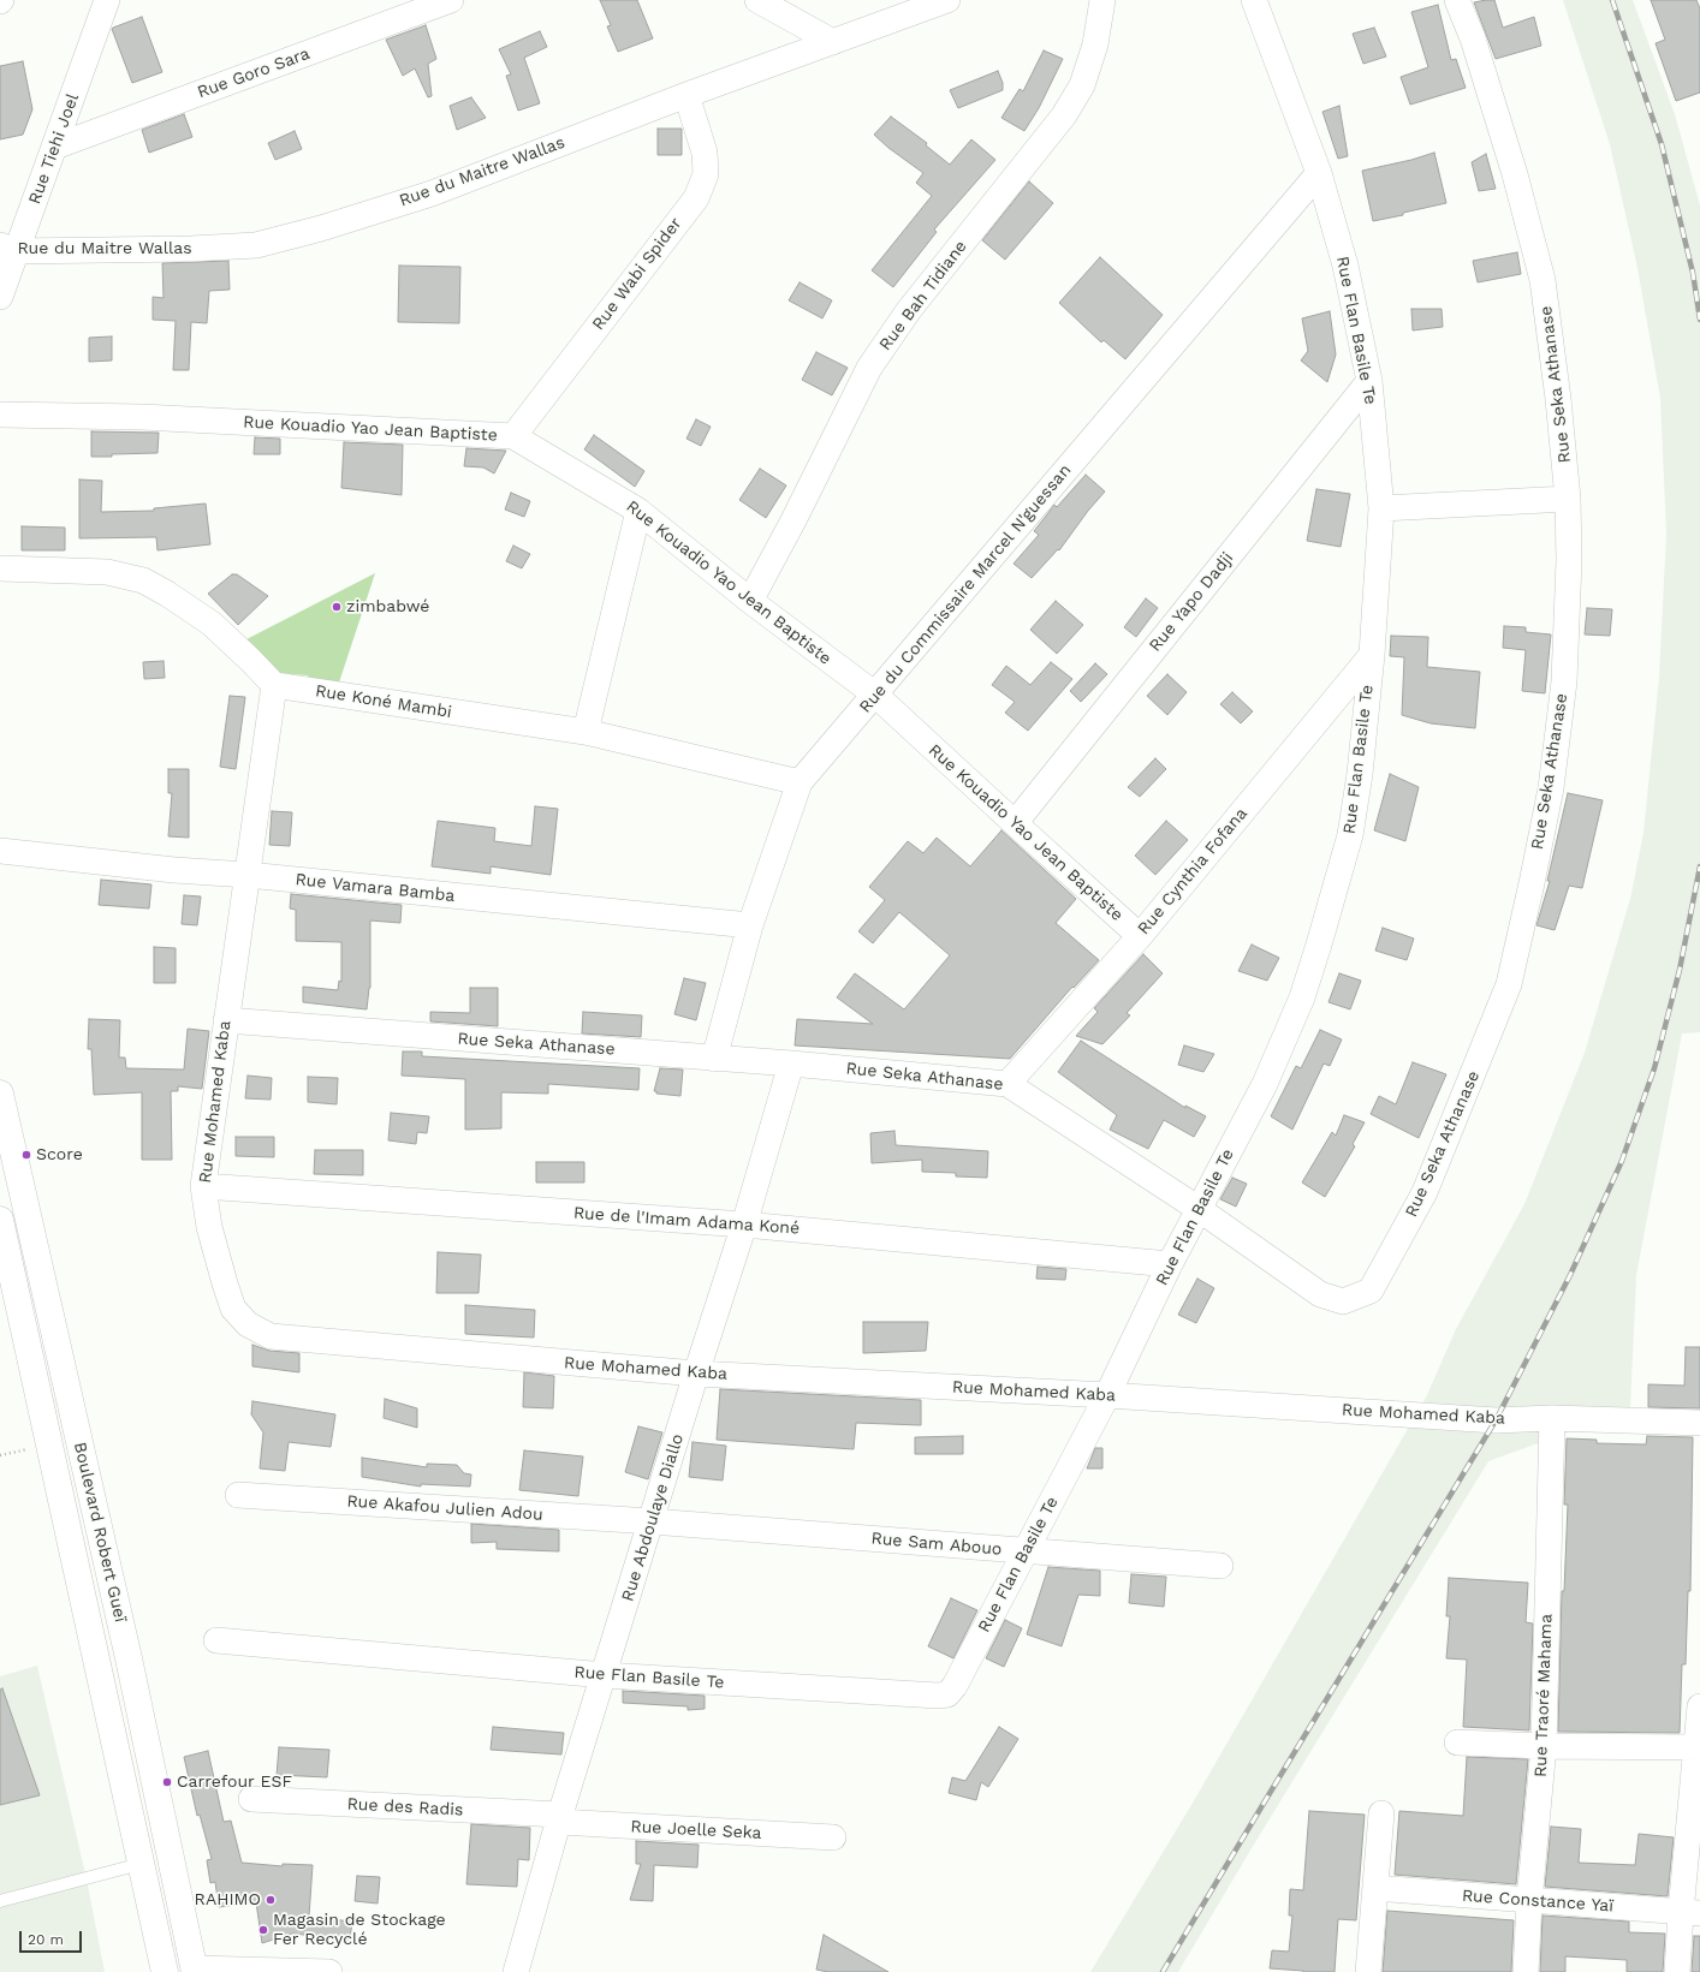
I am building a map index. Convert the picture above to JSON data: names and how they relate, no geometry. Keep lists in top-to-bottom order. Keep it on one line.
{"streets":{"main road":["Boulevard Robert Gueï"],"street":["Rue Goro Sara","Rue Tiehi Joel","Rue du Maitre Wallas","Rue Wabi Spider","Rue Bah Tidiane","Rue Flan Basile Te","Rue Seka Athanase","Rue Kouadio Yao Jean Baptiste","Rue du Commissaire Marcel N'guessan","Rue Yapo Dadji","Rue Koné Mambi","Rue Cynthia Fofana","Rue Vamara Bamba","Rue Mohamed Kaba","Rue de l'Imam Adama Koné","Rue Akafou Julien Adou","Rue Abdoulaye Diallo","Rue Sam Abouo","Rue Traoré Mahama","Rue des Radis","Rue Joelle Seka","Rue Constance Yaï"]},"crossings":[["Rue Goro Sara","Rue Tiehi Joel"],["Rue Tiehi Joel","Rue du Maitre Wallas"],["Rue du Maitre Wallas","Rue Wabi Spider"],["Rue Wabi Spider","Rue Kouadio Yao Jean Baptiste"],["Rue Bah Tidiane","Rue Kouadio Yao Jean Baptiste"],["Rue Flan Basile Te","Rue Seka Athanase"],["Rue Flan Basile Te","Rue du Commissaire Marcel N'guessan"],["Rue Flan Basile Te","Rue Yapo Dadji"],["Rue Flan Basile Te","Rue Cynthia Fofana"],["Rue Flan Basile Te","Rue Mohamed Kaba"],["Rue Flan Basile Te","Rue de l'Imam Adama Koné"],["Rue Flan Basile Te","Rue Abdoulaye Diallo"],["Rue Flan Basile Te","Rue Sam Abouo"],["Rue Seka Athanase","Rue du Commissaire Marcel N'guessan"],["Rue Seka Athanase","Rue Cynthia Fofana"],["Rue Seka Athanase","Rue Mohamed Kaba"],["Rue Seka Athanase","Rue Abdoulaye Diallo"],["Rue Kouadio Yao Jean Baptiste","Rue du Commissaire Marcel N'guessan"],["Rue Kouadio Yao Jean Baptiste","Rue Yapo Dadji"],["Rue Kouadio Yao Jean Baptiste","Rue Cynthia Fofana"],["Rue du Commissaire Marcel N'guessan","Rue Koné Mambi"],["Rue du Commissaire Marcel N'guessan","Rue Vamara Bamba"],["Rue Koné Mambi","Rue Mohamed Kaba"],["Rue Vamara Bamba","Rue Mohamed Kaba"],["Rue Mohamed Kaba","Rue de l'Imam Adama Koné"],["Rue Mohamed Kaba","Rue Abdoulaye Diallo"],["Rue Mohamed Kaba","Rue Traoré Mahama"],["Rue de l'Imam Adama Koné","Rue Abdoulaye Diallo"],["Rue Akafou Julien Adou","Rue Abdoulaye Diallo"],["Rue Akafou Julien Adou","Rue Sam Abouo"],["Rue Abdoulaye Diallo","Rue Sam Abouo"],["Rue Abdoulaye Diallo","Rue des Radis"],["Rue Abdoulaye Diallo","Rue Joelle Seka"],["Rue Traoré Mahama","Rue Constance Yaï"],["Rue des Radis","Rue Joelle Seka"]],"places":["zimbabwé","Score","Carrefour ESF","RAHIMO","Magasin de Stockage Fer Recyclé"],"scale_bar":"20 m"}
